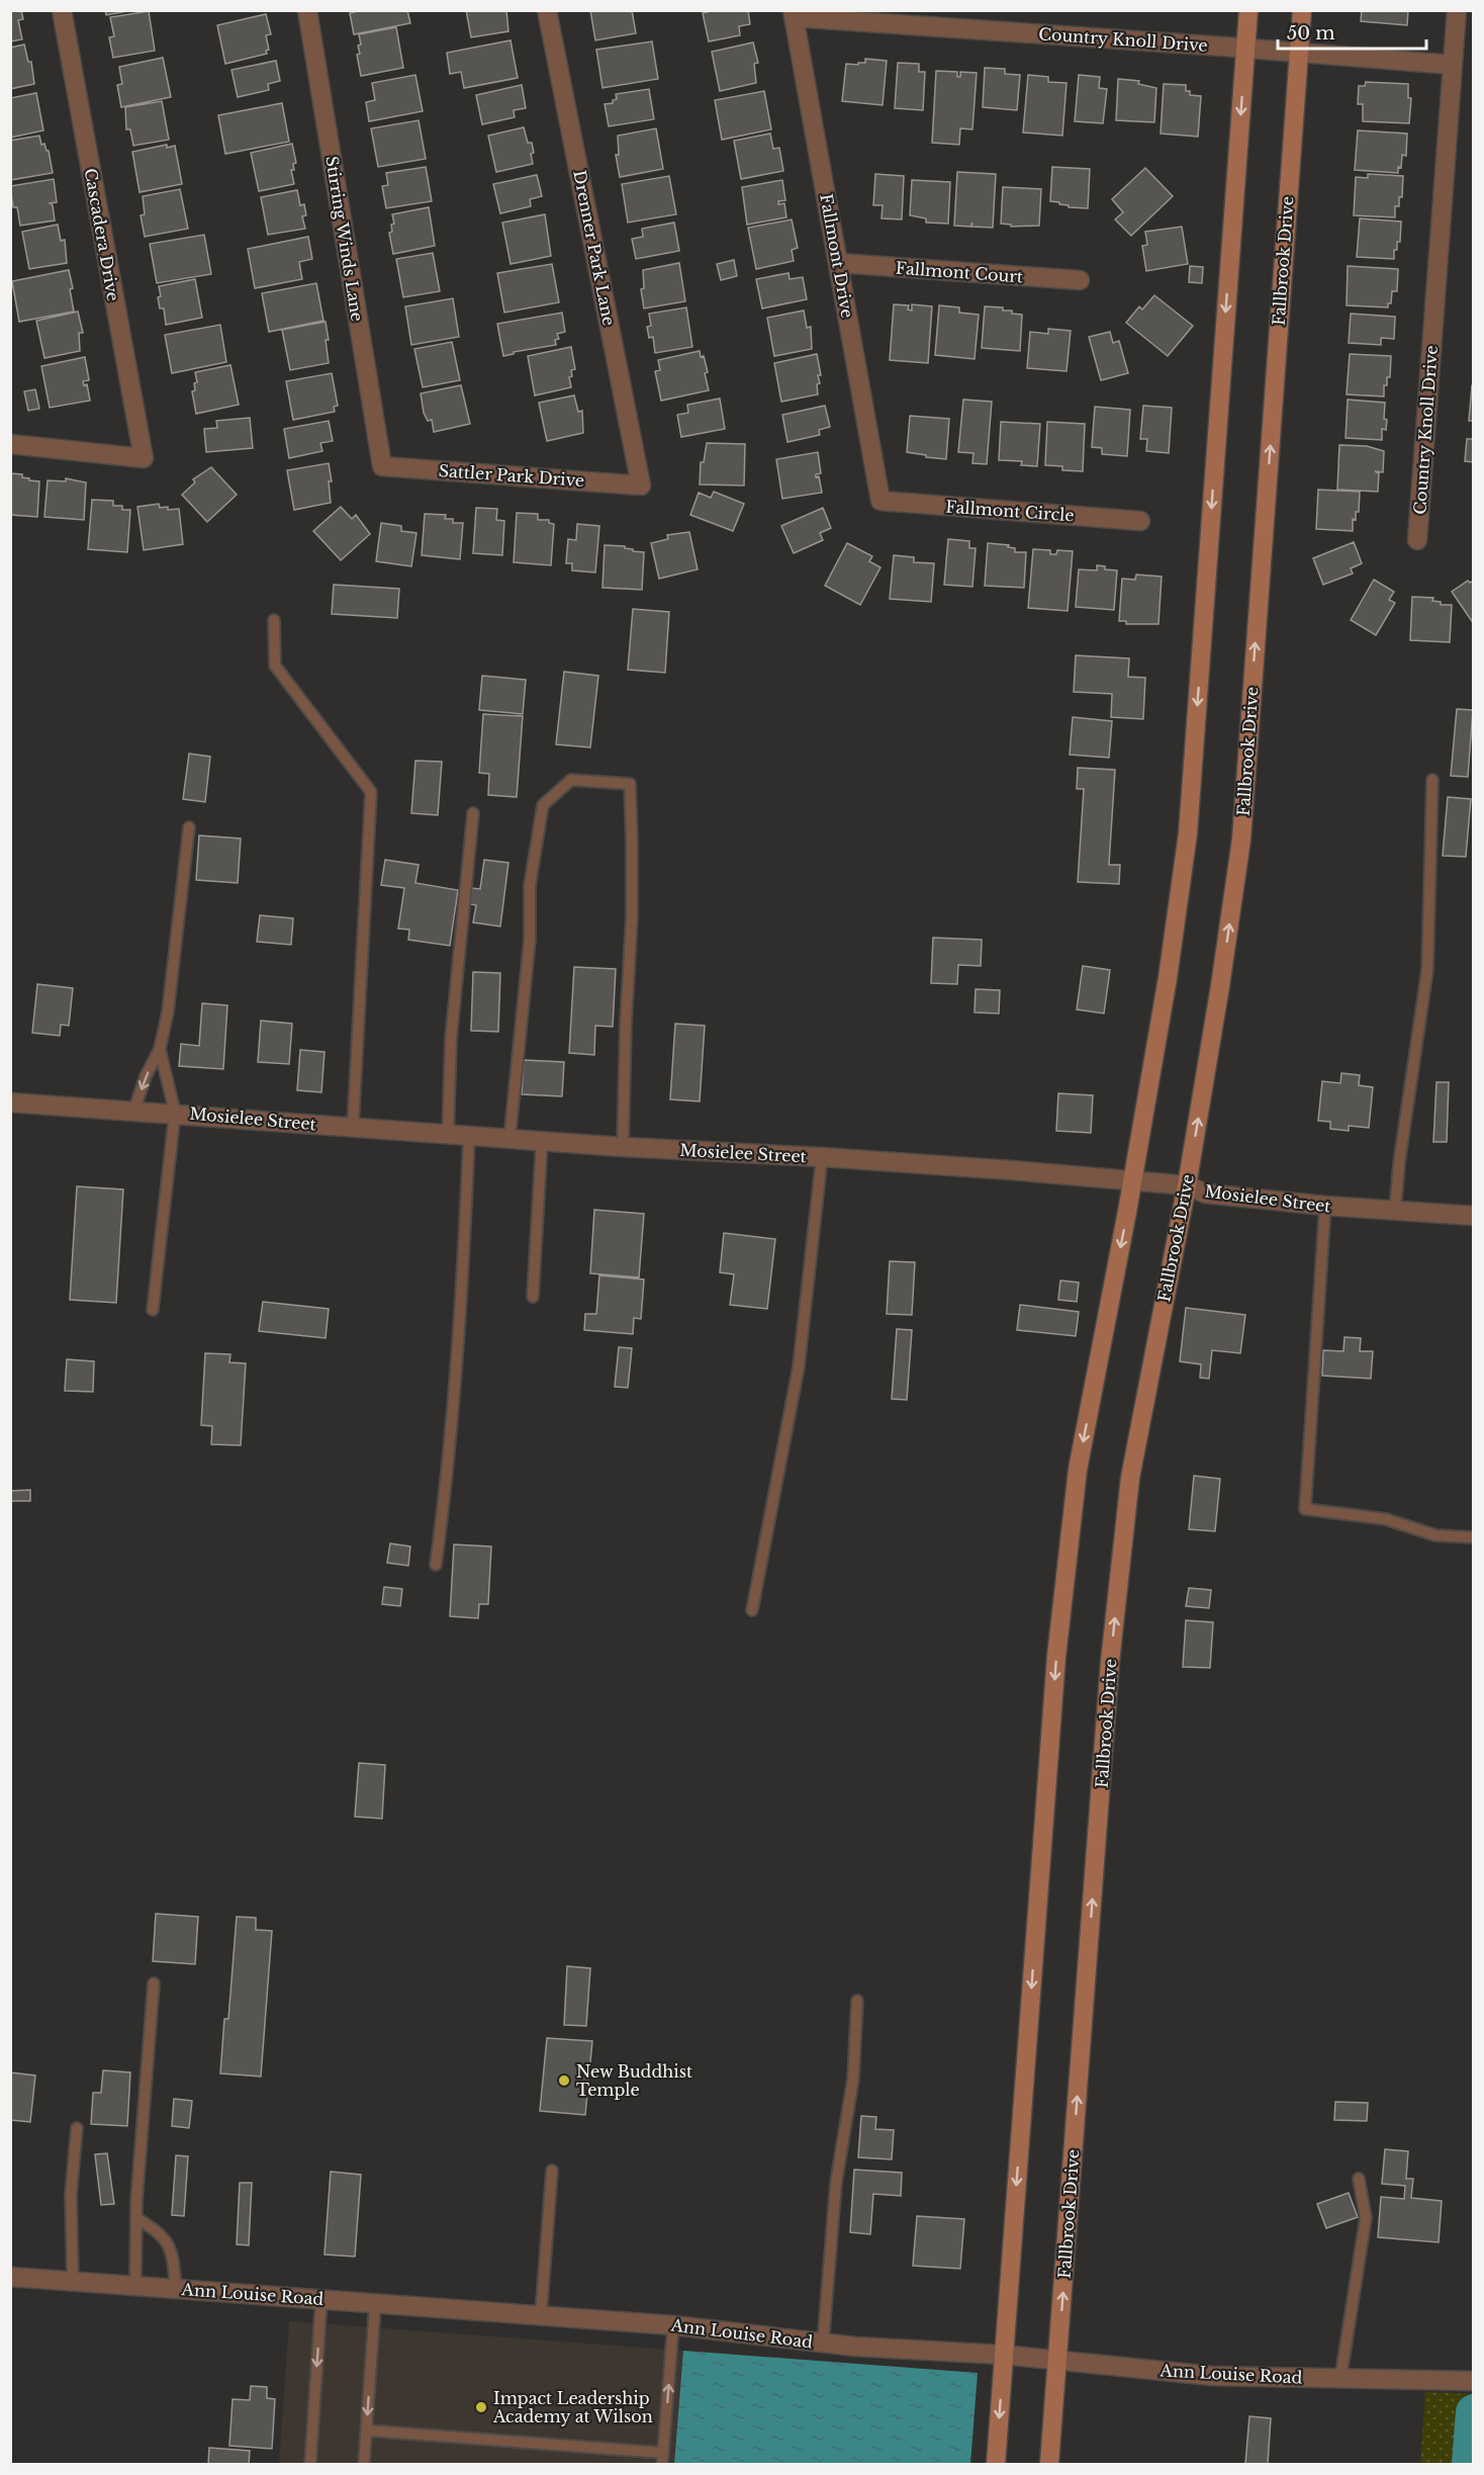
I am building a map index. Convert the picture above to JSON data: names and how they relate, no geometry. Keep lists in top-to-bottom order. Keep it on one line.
{"streets":{"main road":["Fallbrook Drive"],"street":["Country Knoll Drive","Cascadera Drive","Stirring Winds Lane","Drenner Park Lane","Fallmont Drive","Fallmont Court","Sattler Park Drive","Fallmont Circle","Mosielee Street","Ann Louise Road"]},"crossings":[["Country Knoll Drive","Fallmont Drive"],["Country Knoll Drive","Fallbrook Drive"],["Stirring Winds Lane","Sattler Park Drive"],["Drenner Park Lane","Sattler Park Drive"],["Fallmont Drive","Fallmont Court"],["Fallmont Drive","Fallmont Circle"],["Fallbrook Drive","Mosielee Street"],["Fallbrook Drive","Ann Louise Road"]],"places":["New Buddhist Temple","Impact Leadership Academy at Wilson"],"scale_bar":"50 m"}
